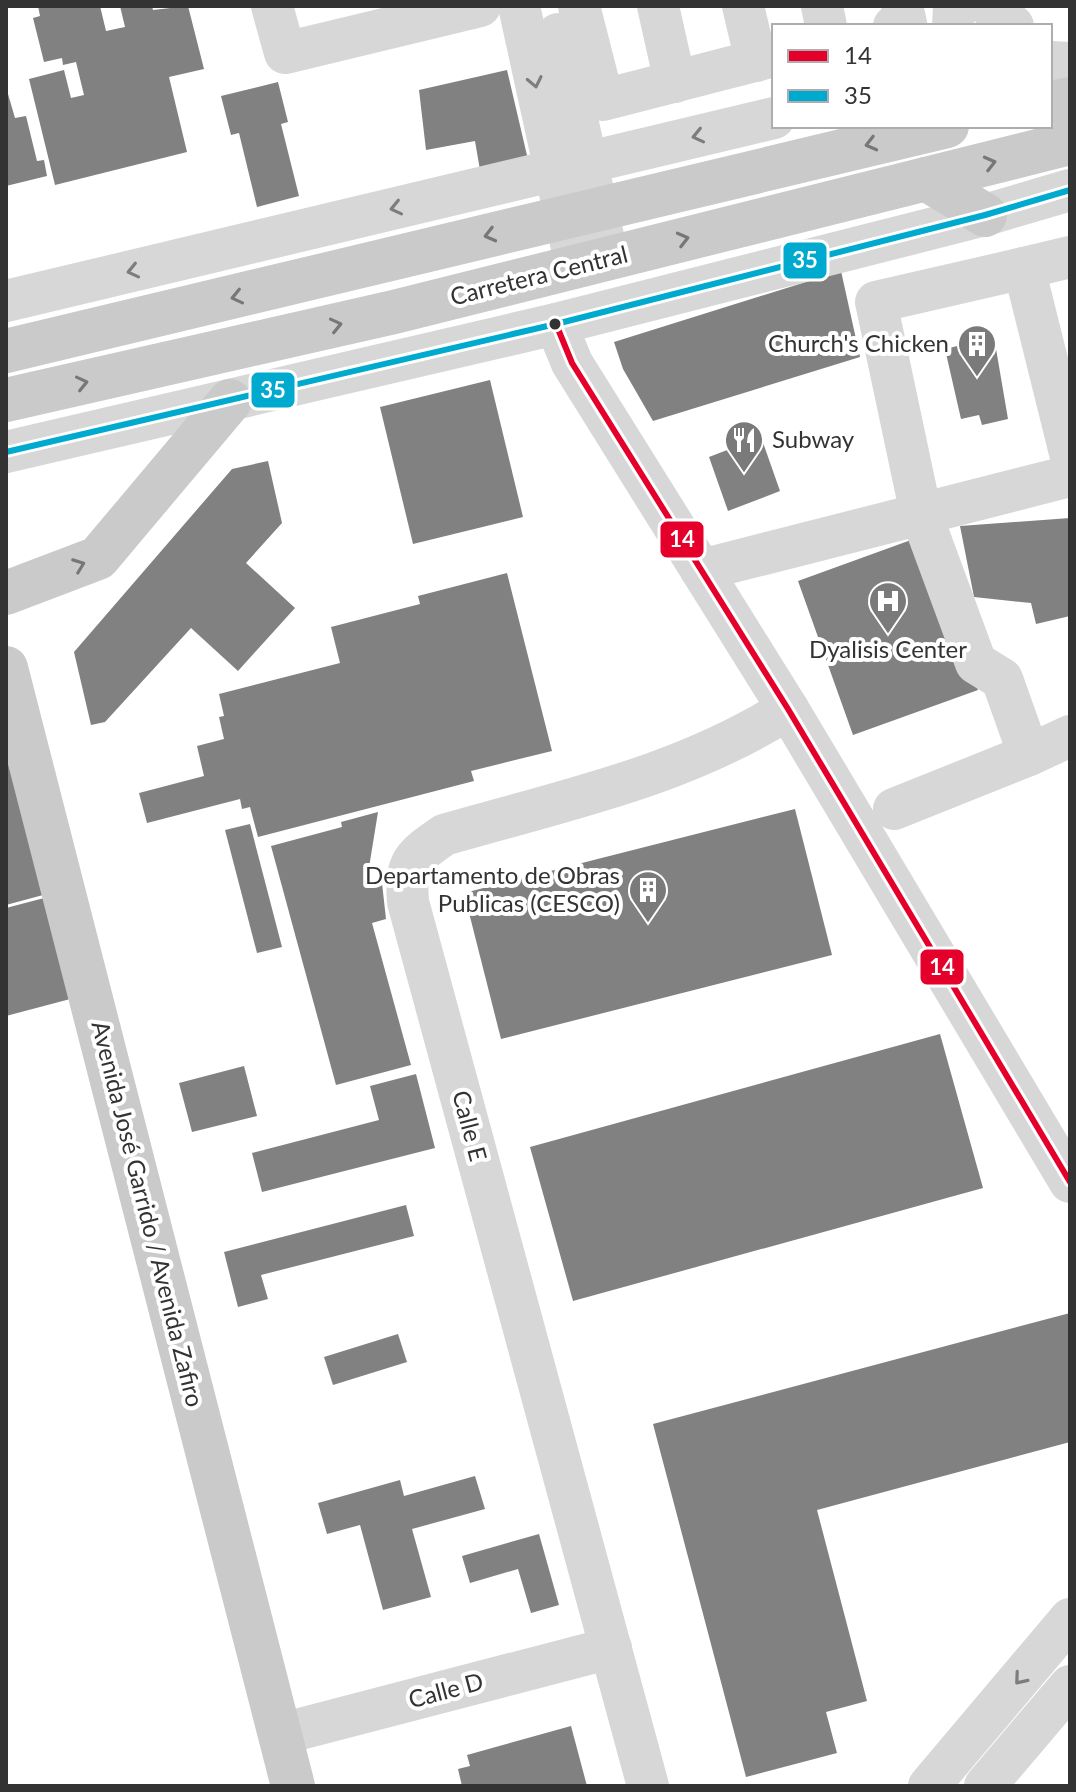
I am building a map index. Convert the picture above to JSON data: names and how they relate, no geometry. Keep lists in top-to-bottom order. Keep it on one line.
{"streets":{"main road":["Carretera Central","Avenida José Garrido / Avenida Zafiro"],"street":["Calle E","Calle D"]},"crossings":[["Calle E","Calle D"],["Avenida José Garrido / Avenida Zafiro","Calle D"]],"places":{"building":["Church's Chicken","Departamento de Obras Publicas (CESCO)"],"restaurant":["Subway"],"hospital":["Dyalisis Center"]},"lines":["transit line 35","transit line 14"],"legend":["14","35"]}
